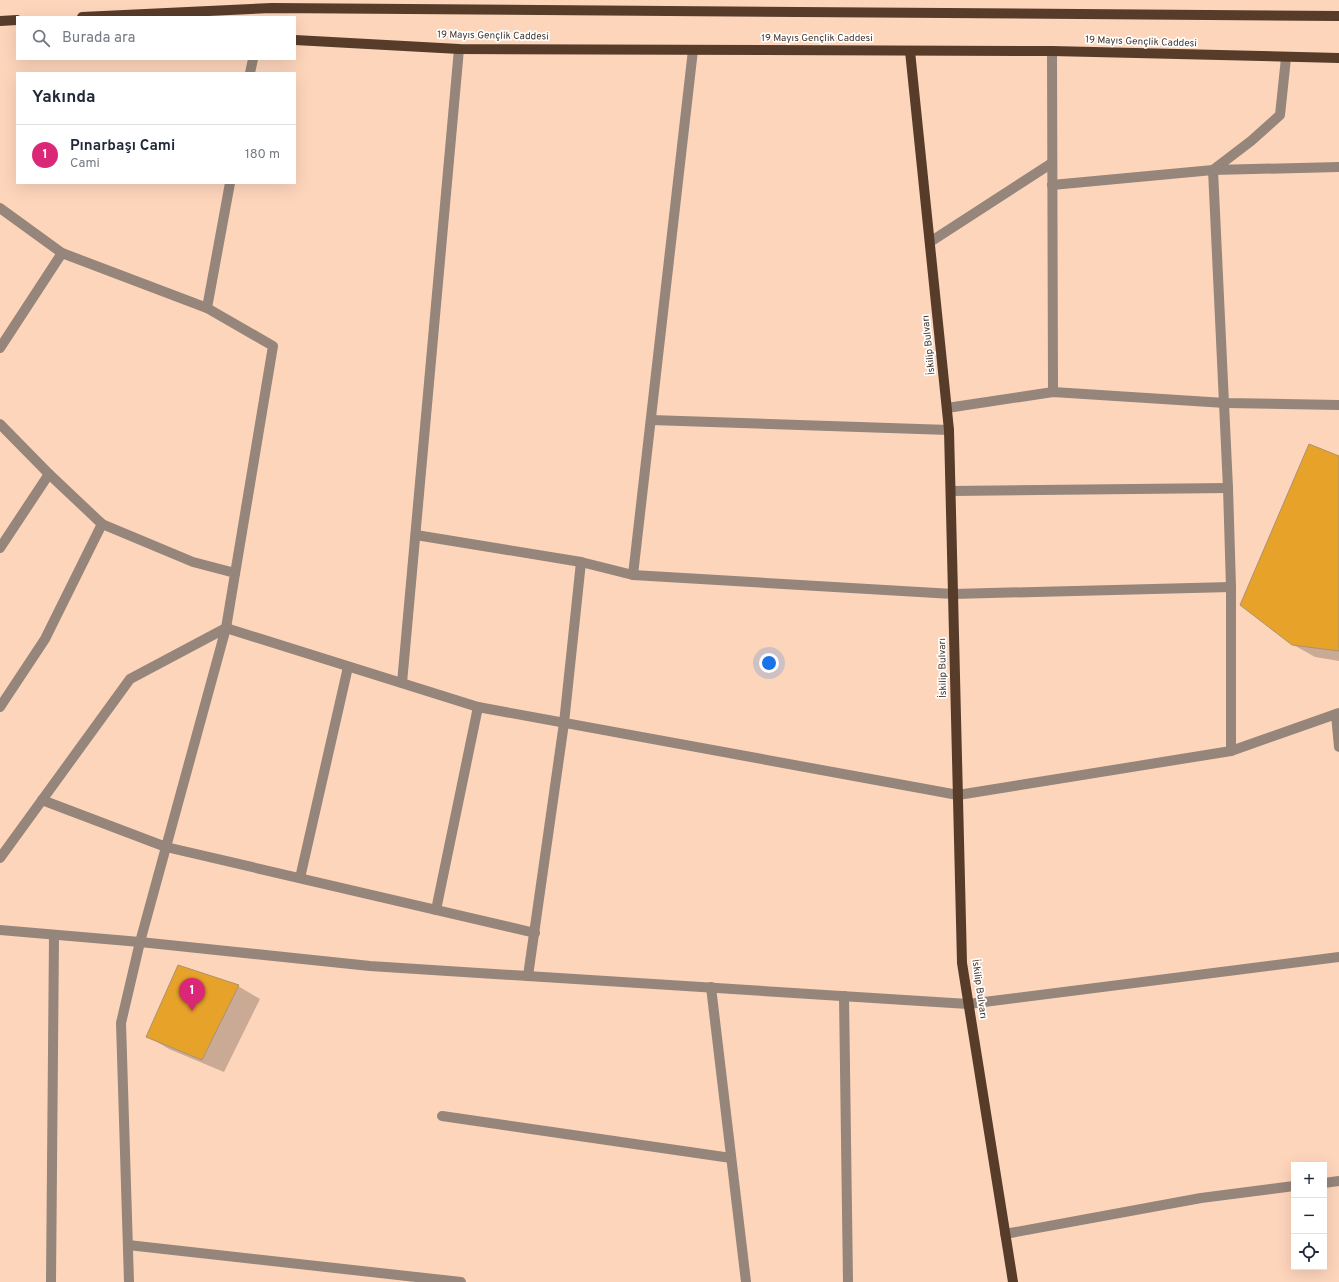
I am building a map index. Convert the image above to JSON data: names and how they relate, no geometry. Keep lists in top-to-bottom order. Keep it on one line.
{"streets":{"main road":["19 Mayıs Gençlik Caddesi","İskilip Bulvarı"]},"crossings":[["19 Mayıs Gençlik Caddesi","İskilip Bulvarı"]],"page":{"search":"Burada ara","heading":"Yakında","list":[{"mark":"1","name":"Pınarbaşı Cami","note":"Cami","value":"180 m"}],"pins":"1","map_buttons":["+","−"]}}
